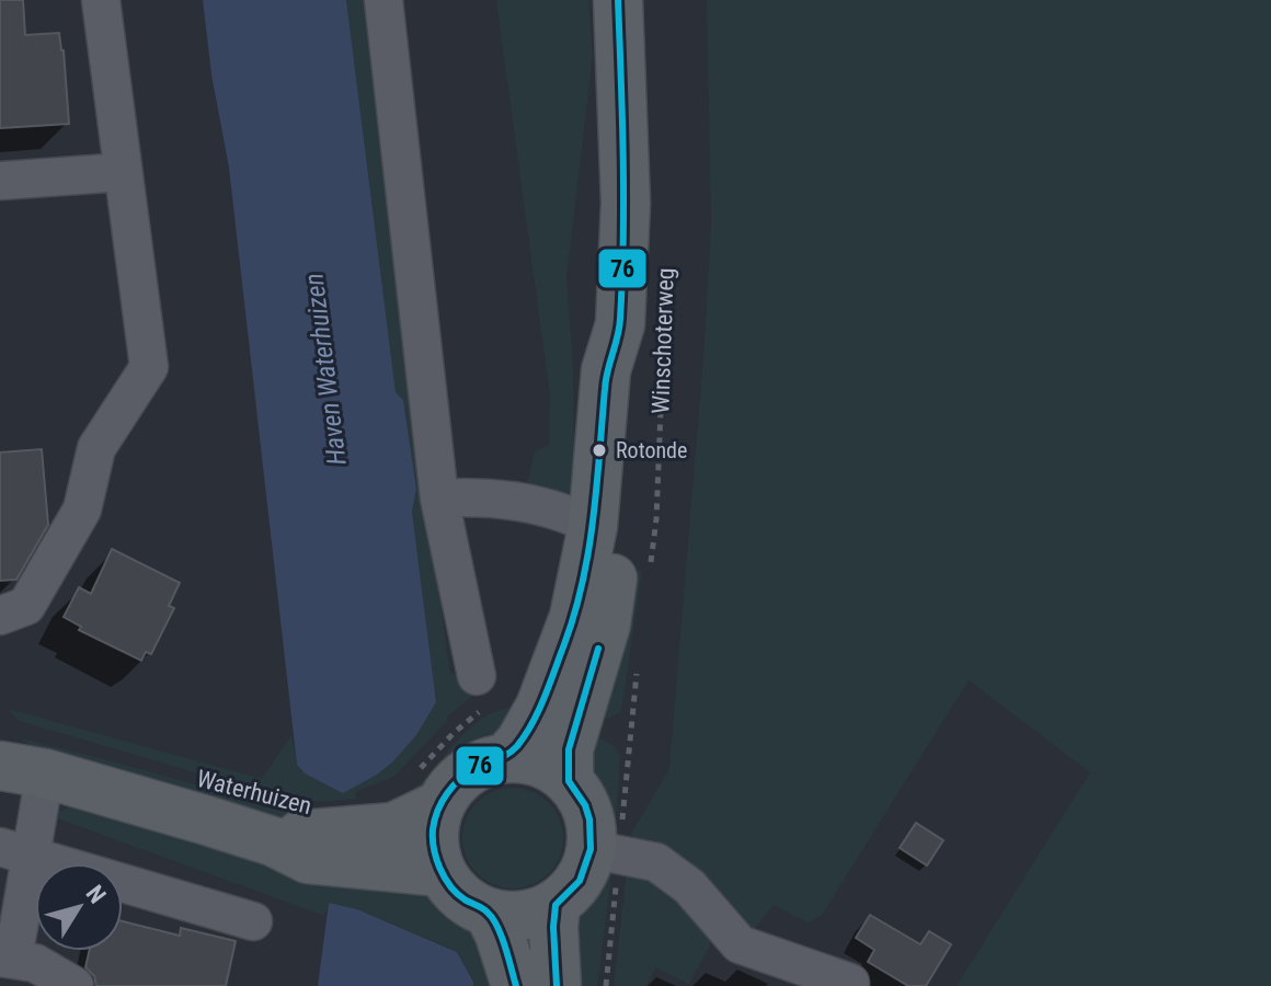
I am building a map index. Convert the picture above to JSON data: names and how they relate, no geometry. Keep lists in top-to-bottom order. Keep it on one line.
{"streets":{"main road":["Winschoterweg","Waterhuizen"]},"crossings":[["Winschoterweg","Waterhuizen"]],"water":["Haven Waterhuizen"],"places":["Rotonde"],"lines":["transit line 76"],"north":"top right"}
